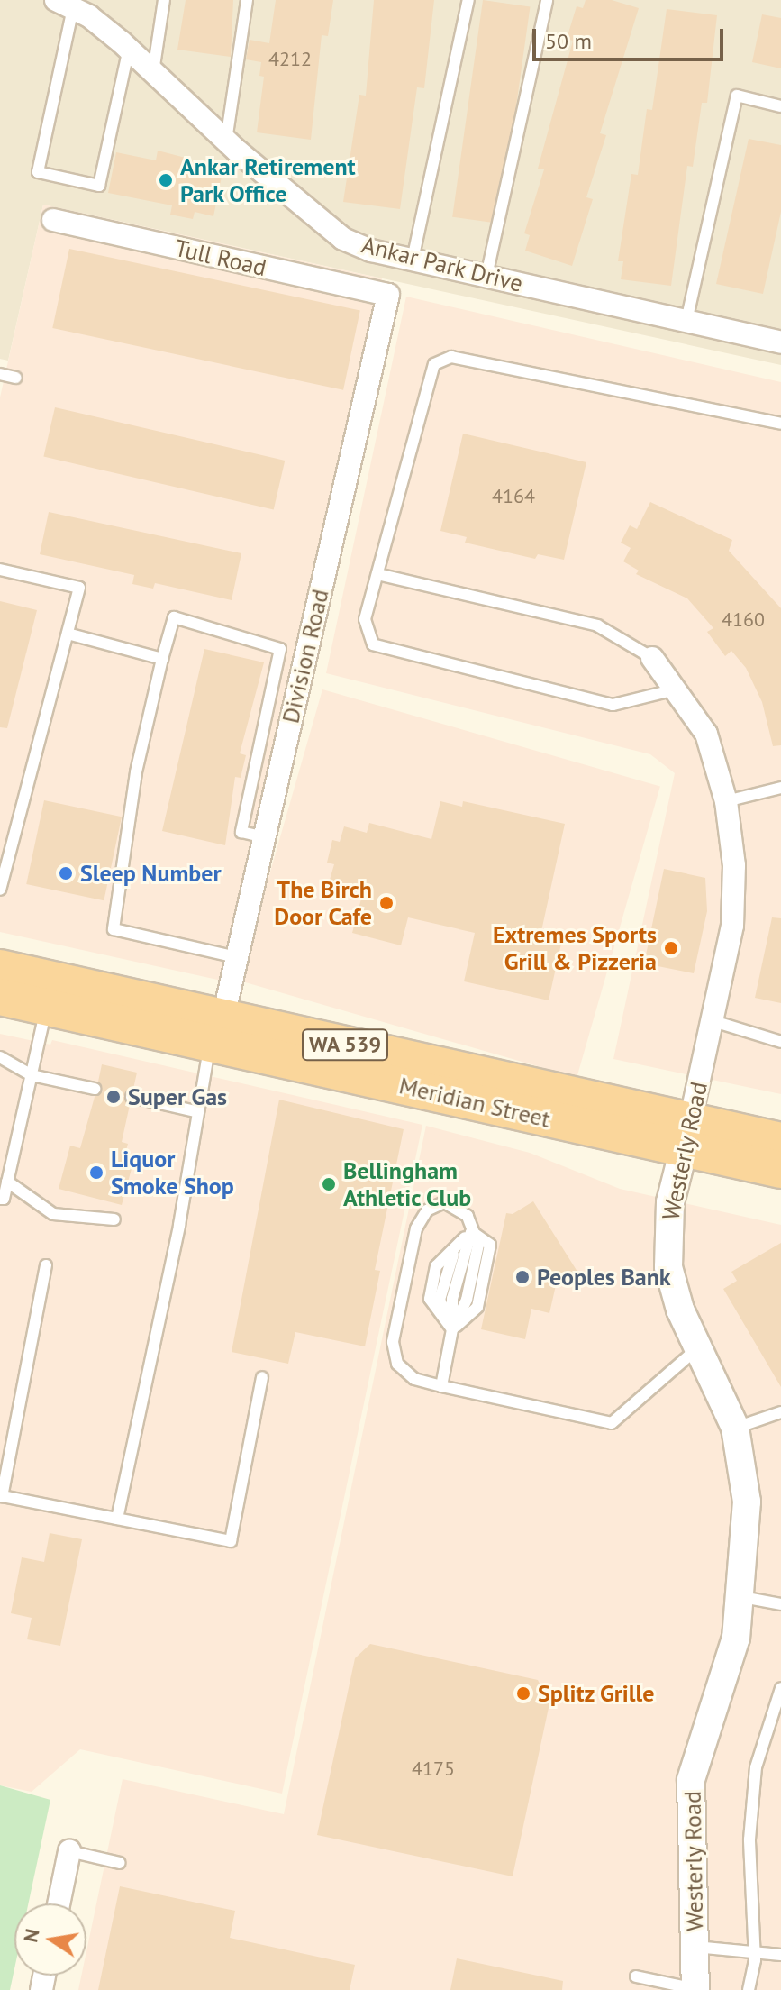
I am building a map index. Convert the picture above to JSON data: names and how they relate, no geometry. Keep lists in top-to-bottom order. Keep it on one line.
{"streets":{"highway":["WA 539","Meridian Street"],"street":["Tull Road","Ankar Park Drive","Division Road","Westerly Road"]},"crossings":[["Tull Road","Division Road"],["Division Road","Meridian Street"],["Meridian Street","Westerly Road"]],"places":["Ankar Retirement Park Office","Sleep Number","The Birch Door Cafe","Extremes Sports Grill & Pizzeria","Super Gas","Liquor Smoke Shop","Bellingham Athletic Club","Peoples Bank","Splitz Grille"],"house_numbers":["4212","4164","4160","4175"],"scale_bar":"50 m","north":"left"}
